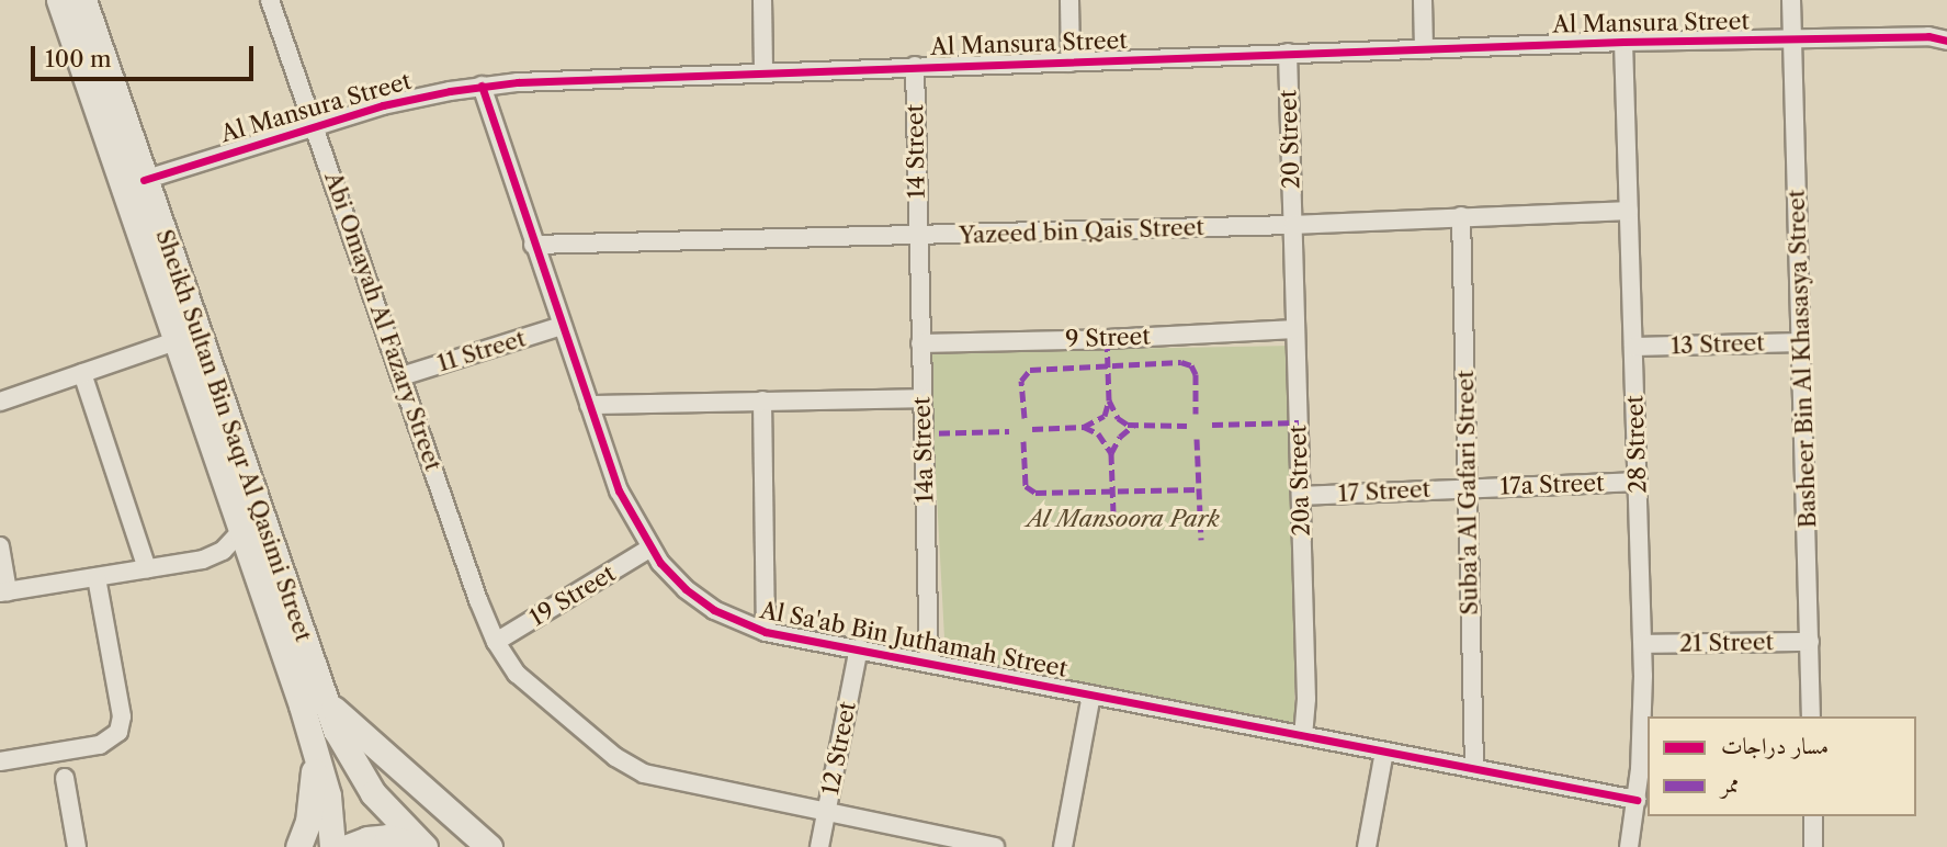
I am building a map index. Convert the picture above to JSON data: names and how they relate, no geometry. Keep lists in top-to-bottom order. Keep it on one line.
{"streets":{"main road":["Sheikh Sultan Bin Saqr Al Qasimi Street"],"street":["Al Mansura Street","20 Street","14 Street","Yazeed bin Qais Street","Abi Omayah Al Fazary Street","9 Street","13 Street","11 Street","Basheer Bin Al Khasasya Street","28 Street","14a Street","20a Street","17a Street","17 Street","Suba'a Al Gafari Street","19 Street","Al Sa'ab Bin Juthamah Street","21 Street","12 Street"]},"crossings":[["Al Mansura Street","20 Street"],["Al Mansura Street","14 Street"],["Al Mansura Street","Abi Omayah Al Fazary Street"],["Al Mansura Street","Basheer Bin Al Khasasya Street"],["Al Mansura Street","Sheikh Sultan Bin Saqr Al Qasimi Street"],["Al Mansura Street","28 Street"],["Al Mansura Street","Al Sa'ab Bin Juthamah Street"],["20 Street","Yazeed bin Qais Street"],["20 Street","20a Street"],["14 Street","Yazeed bin Qais Street"],["14 Street","14a Street"],["Yazeed bin Qais Street","28 Street"],["Yazeed bin Qais Street","14a Street"],["Yazeed bin Qais Street","20a Street"],["Yazeed bin Qais Street","Suba'a Al Gafari Street"],["Yazeed bin Qais Street","Al Sa'ab Bin Juthamah Street"],["Abi Omayah Al Fazary Street","11 Street"],["Abi Omayah Al Fazary Street","19 Street"],["Abi Omayah Al Fazary Street","12 Street"],["9 Street","14a Street"],["9 Street","20a Street"],["13 Street","Basheer Bin Al Khasasya Street"],["13 Street","28 Street"],["11 Street","Al Sa'ab Bin Juthamah Street"],["Basheer Bin Al Khasasya Street","21 Street"],["28 Street","17a Street"],["28 Street","Al Sa'ab Bin Juthamah Street"],["28 Street","21 Street"],["14a Street","Al Sa'ab Bin Juthamah Street"],["20a Street","17 Street"],["20a Street","Al Sa'ab Bin Juthamah Street"],["17a Street","17 Street"],["17a Street","Suba'a Al Gafari Street"],["17 Street","Suba'a Al Gafari Street"],["Suba'a Al Gafari Street","Al Sa'ab Bin Juthamah Street"],["19 Street","Al Sa'ab Bin Juthamah Street"],["Al Sa'ab Bin Juthamah Street","12 Street"]],"parks":["Al Mansoora Park"],"legend":["مسار دراجات","ممر"],"scale_bar":"100 m"}
